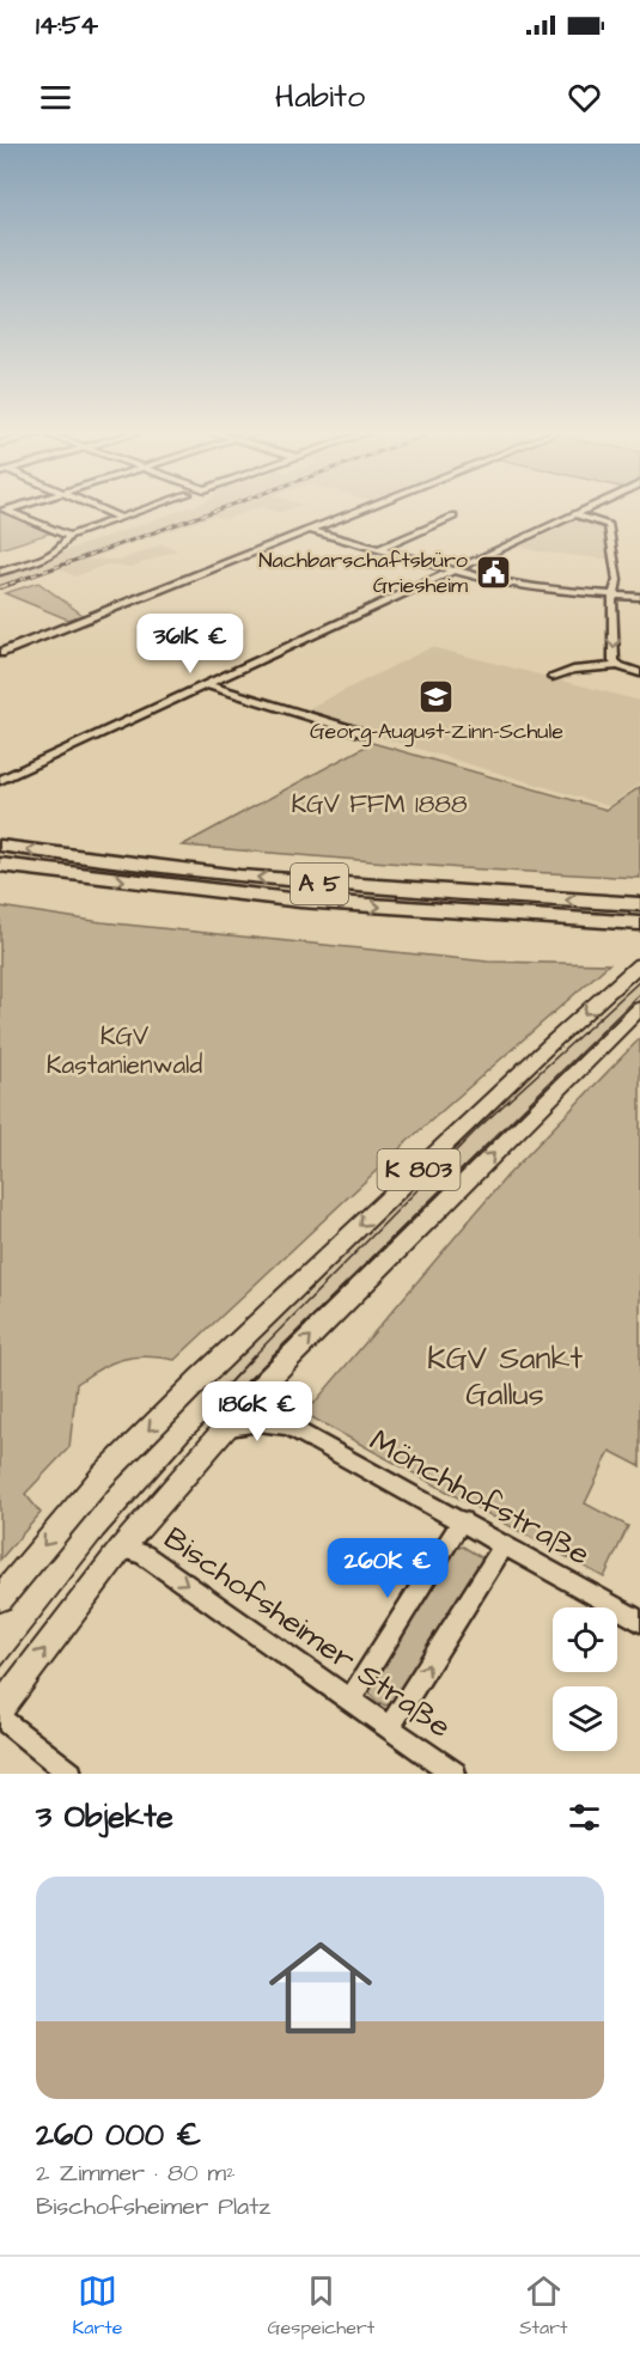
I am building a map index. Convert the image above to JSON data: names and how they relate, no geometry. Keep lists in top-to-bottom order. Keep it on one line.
{"streets":{"highway":["A 5"],"main road":["K 803"],"street":["Mönchhofstraße","Bischofsheimer Straße"]},"crossings":[["K 803","Mönchhofstraße"]],"one_way":["Bischofsheimer Straße"],"parks":["KGV FFM 1888","KGV Kastanienwald","KGV Sankt Gallus"],"places":{"public building":["Nachbarschaftsbüro Griesheim"],"school or university":["Georg-August-Zinn-Schule"]},"page":{"status":"14:54","header":"Habito","price":["361K €","186K €","260K €"],"heading":"3 Objekte","list":[{"name":"260 000 €","note":"2 Zimmer · 80 m² · Bischofsheimer Platz"}],"tabs":["Karte","Gespeichert","Start"]}}
